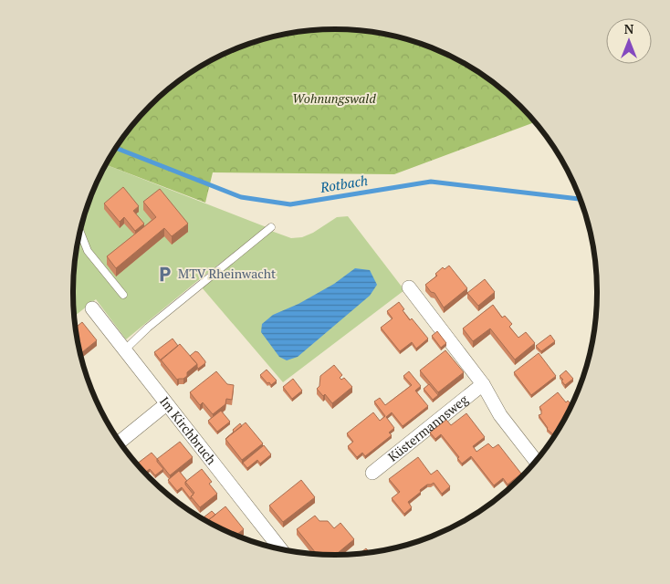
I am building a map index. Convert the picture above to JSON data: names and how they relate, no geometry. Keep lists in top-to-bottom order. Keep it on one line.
{"streets":{"street":["Küstermannsweg","Im Kirchbruch"]},"water":["Rotbach"],"parks":["Wohnungswald"],"places":{"parking":["MTV Rheinwacht"]},"north":"top"}
